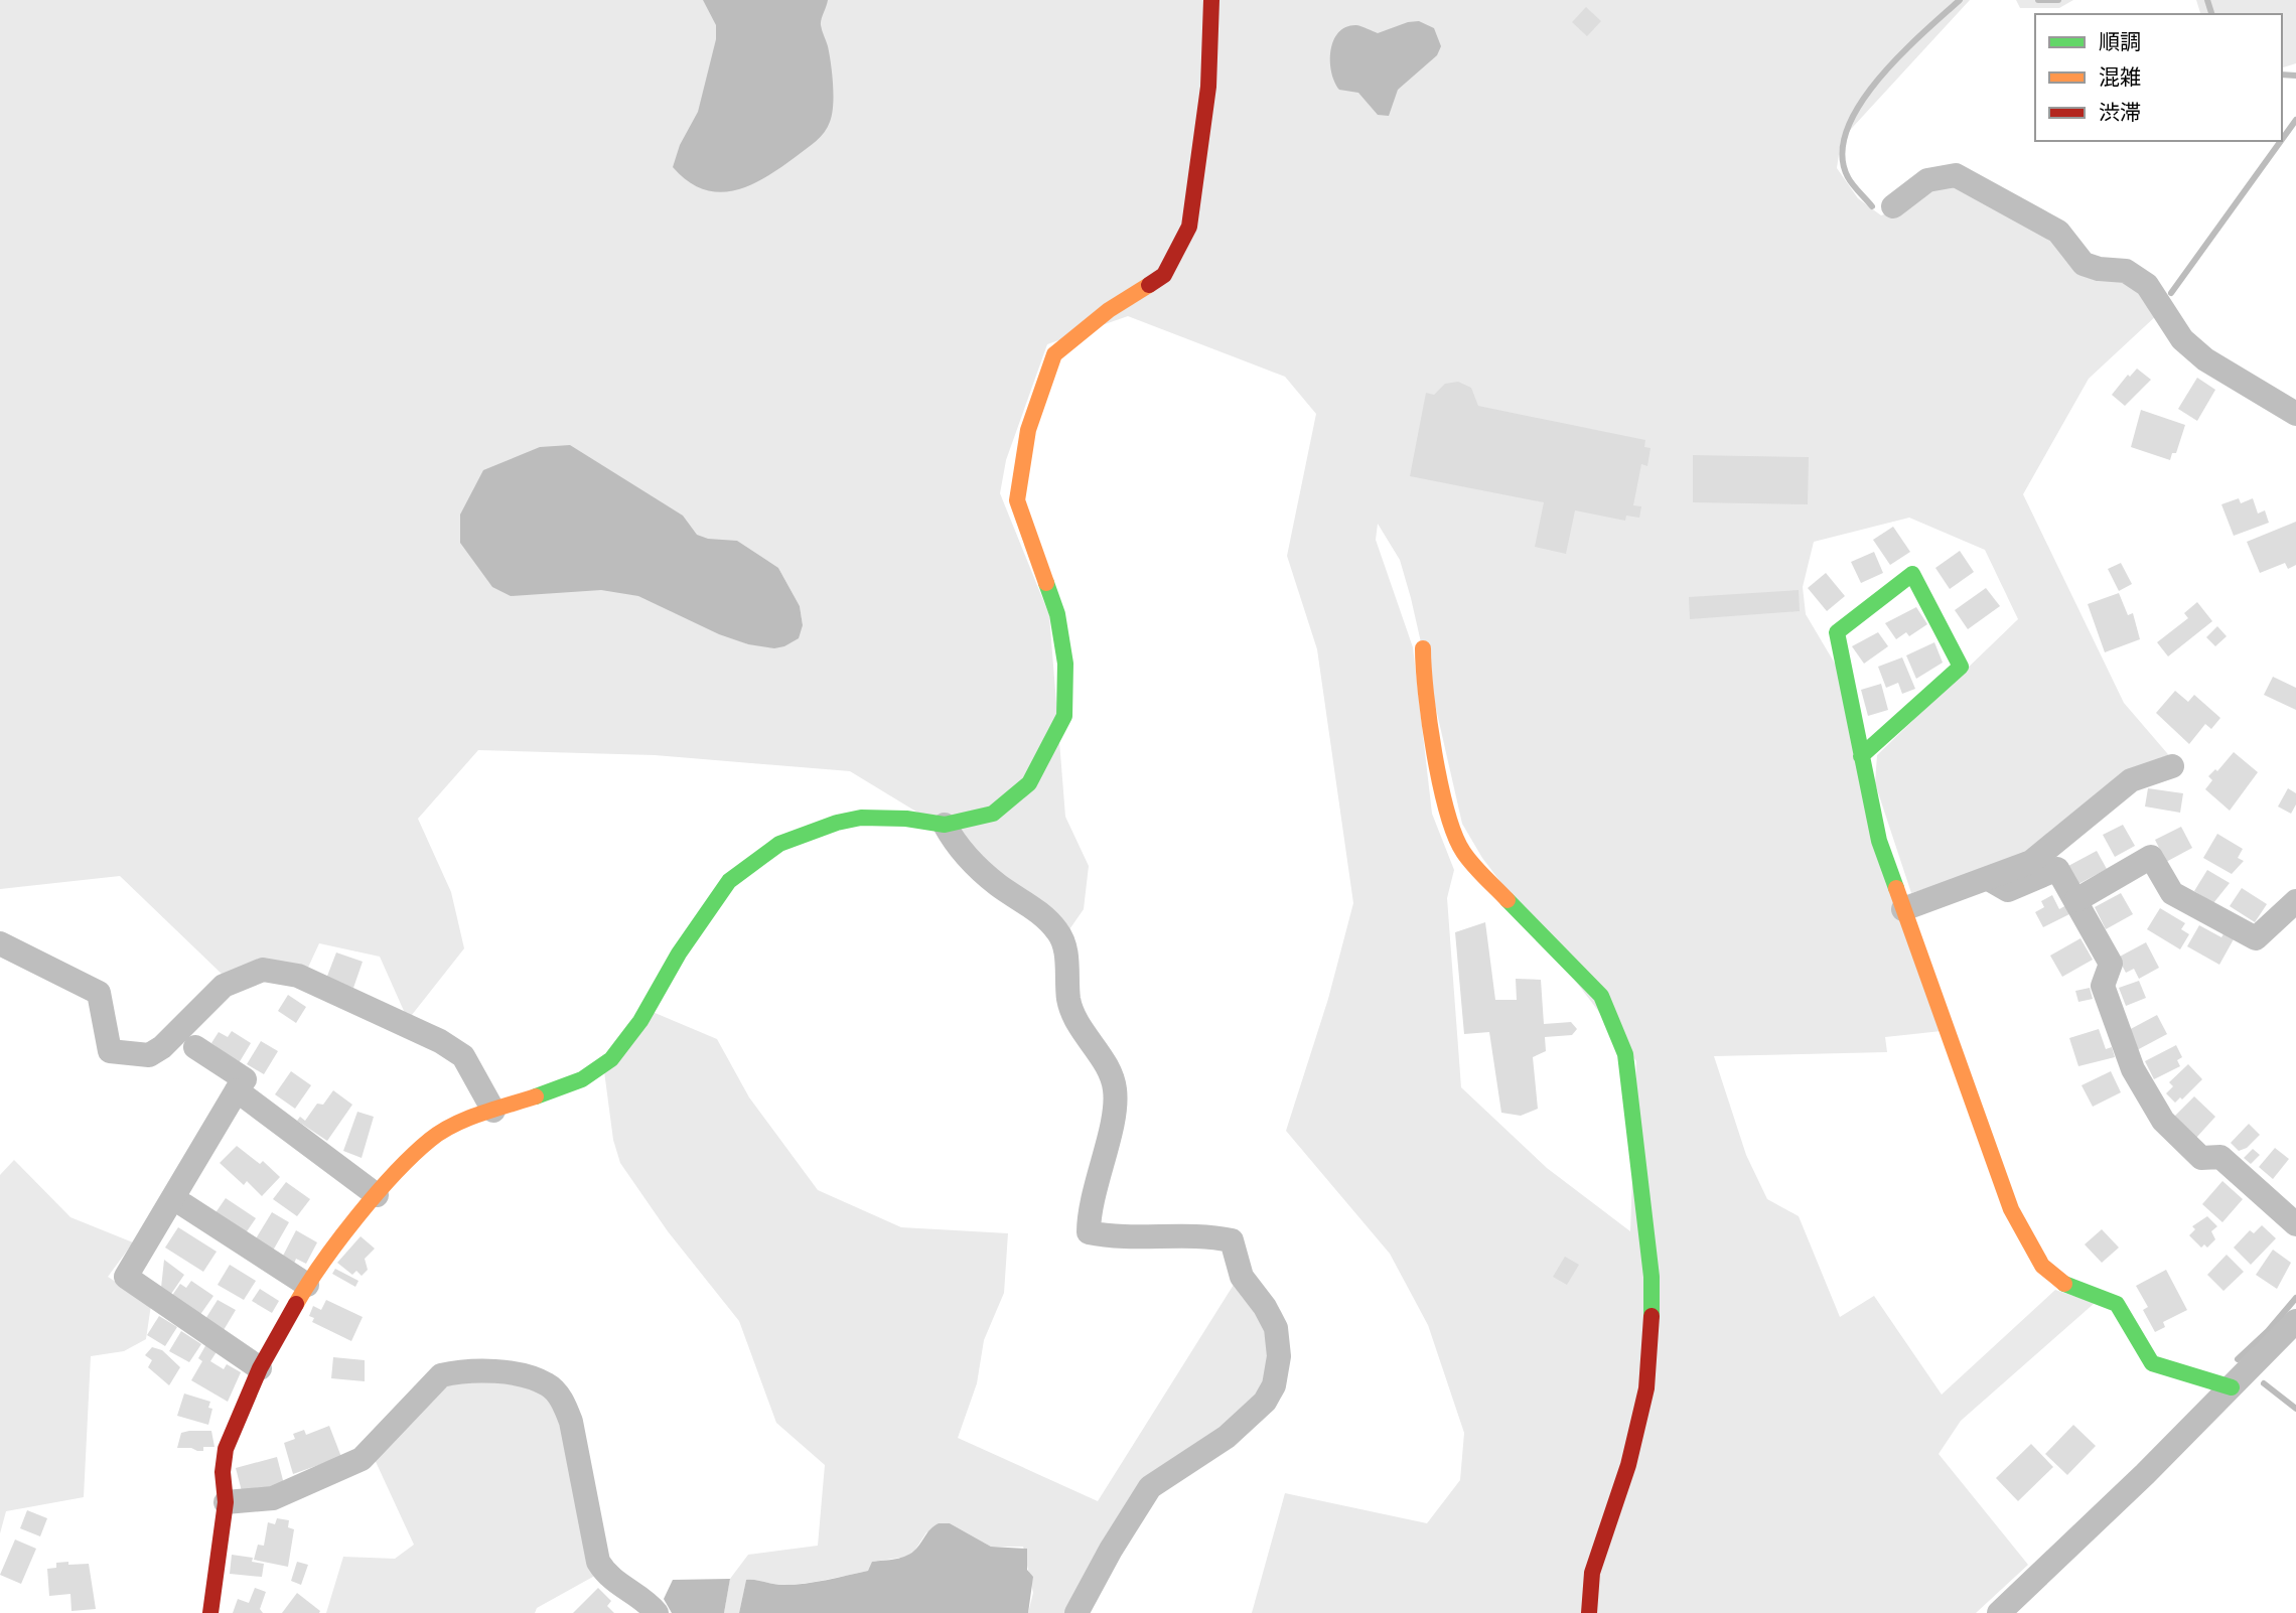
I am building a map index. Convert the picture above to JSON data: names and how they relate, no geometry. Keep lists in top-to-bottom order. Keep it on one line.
{"legend":["順調","混雑","渋滞"]}
